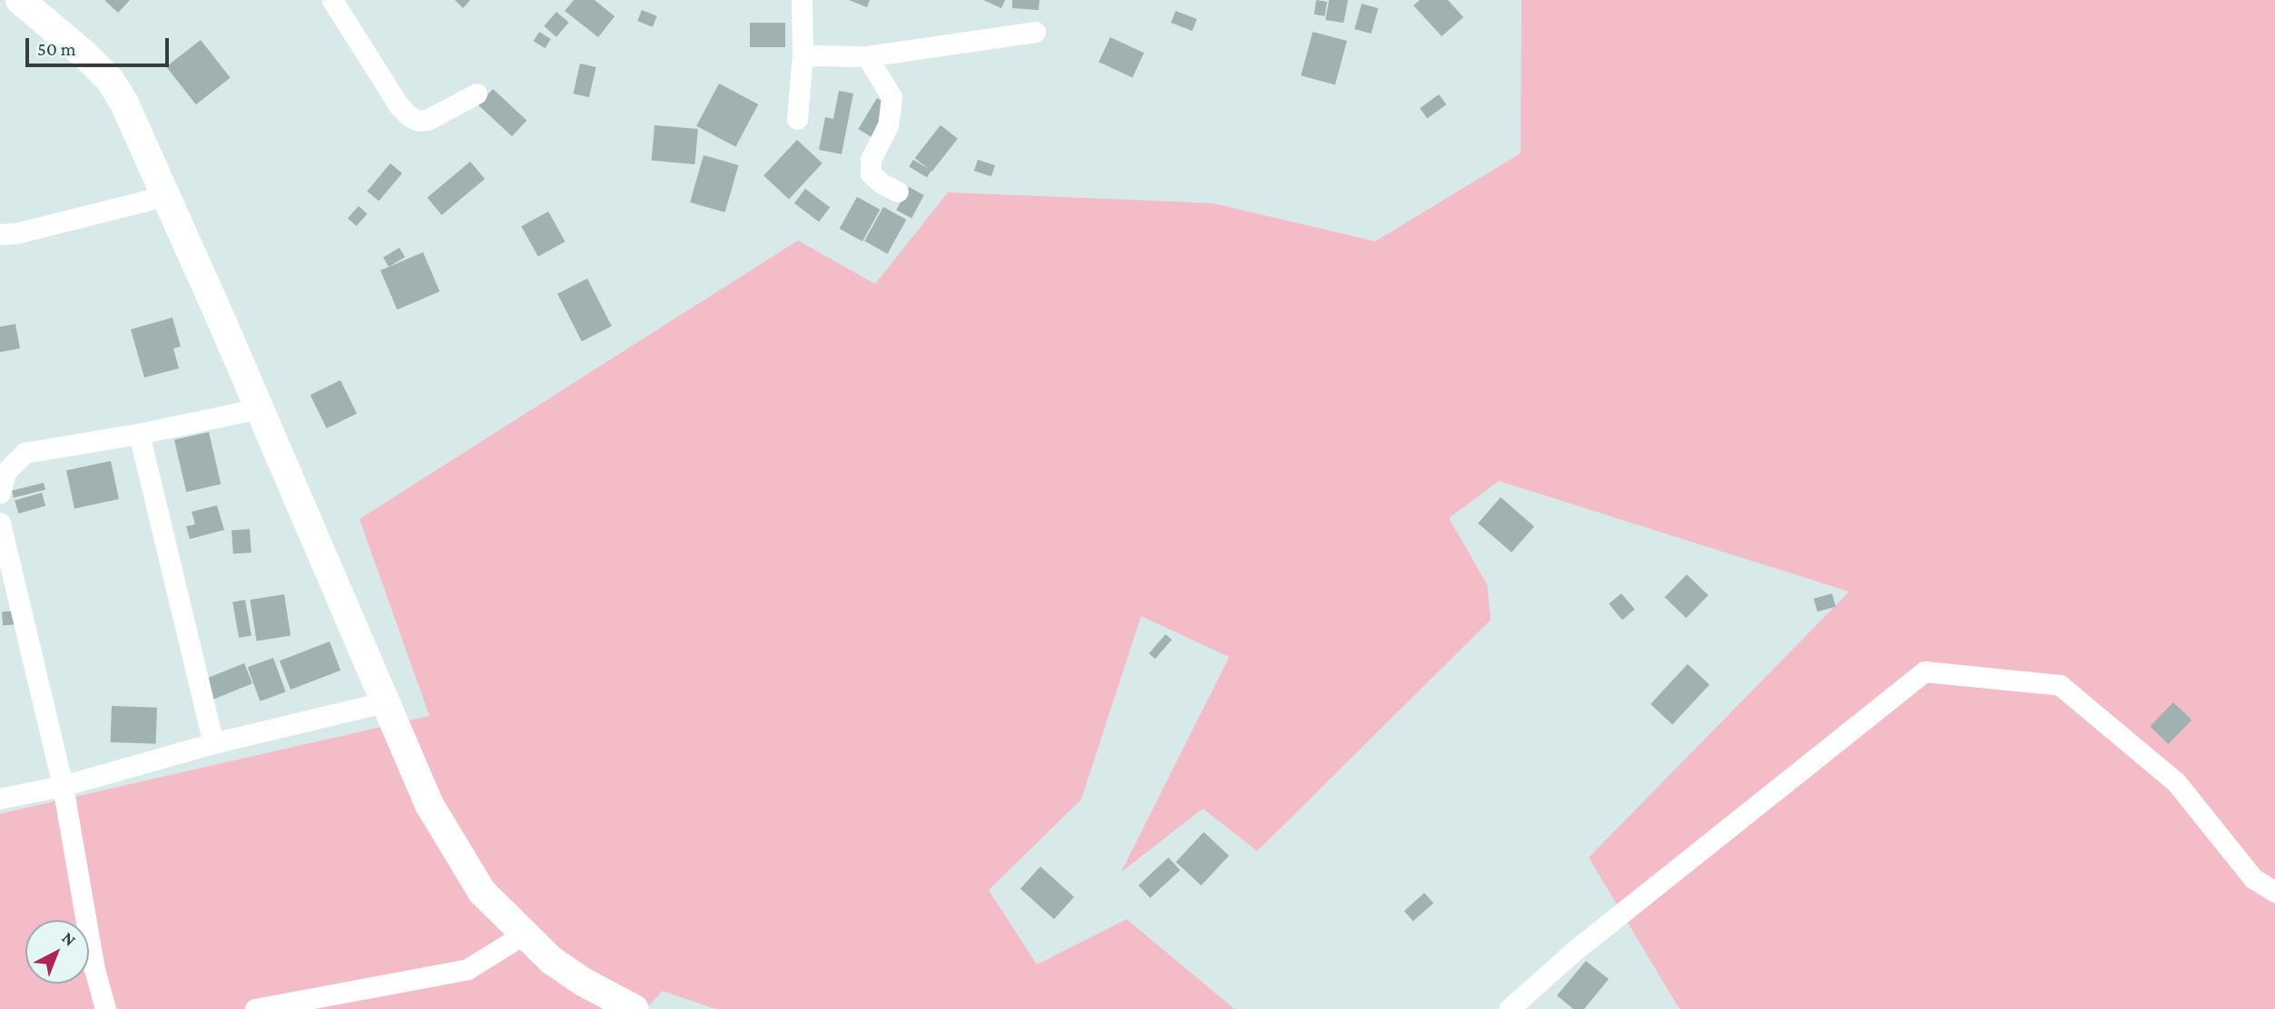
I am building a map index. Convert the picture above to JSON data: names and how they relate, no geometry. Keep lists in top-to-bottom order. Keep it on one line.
{"scale_bar":"50 m","north":"top right"}
